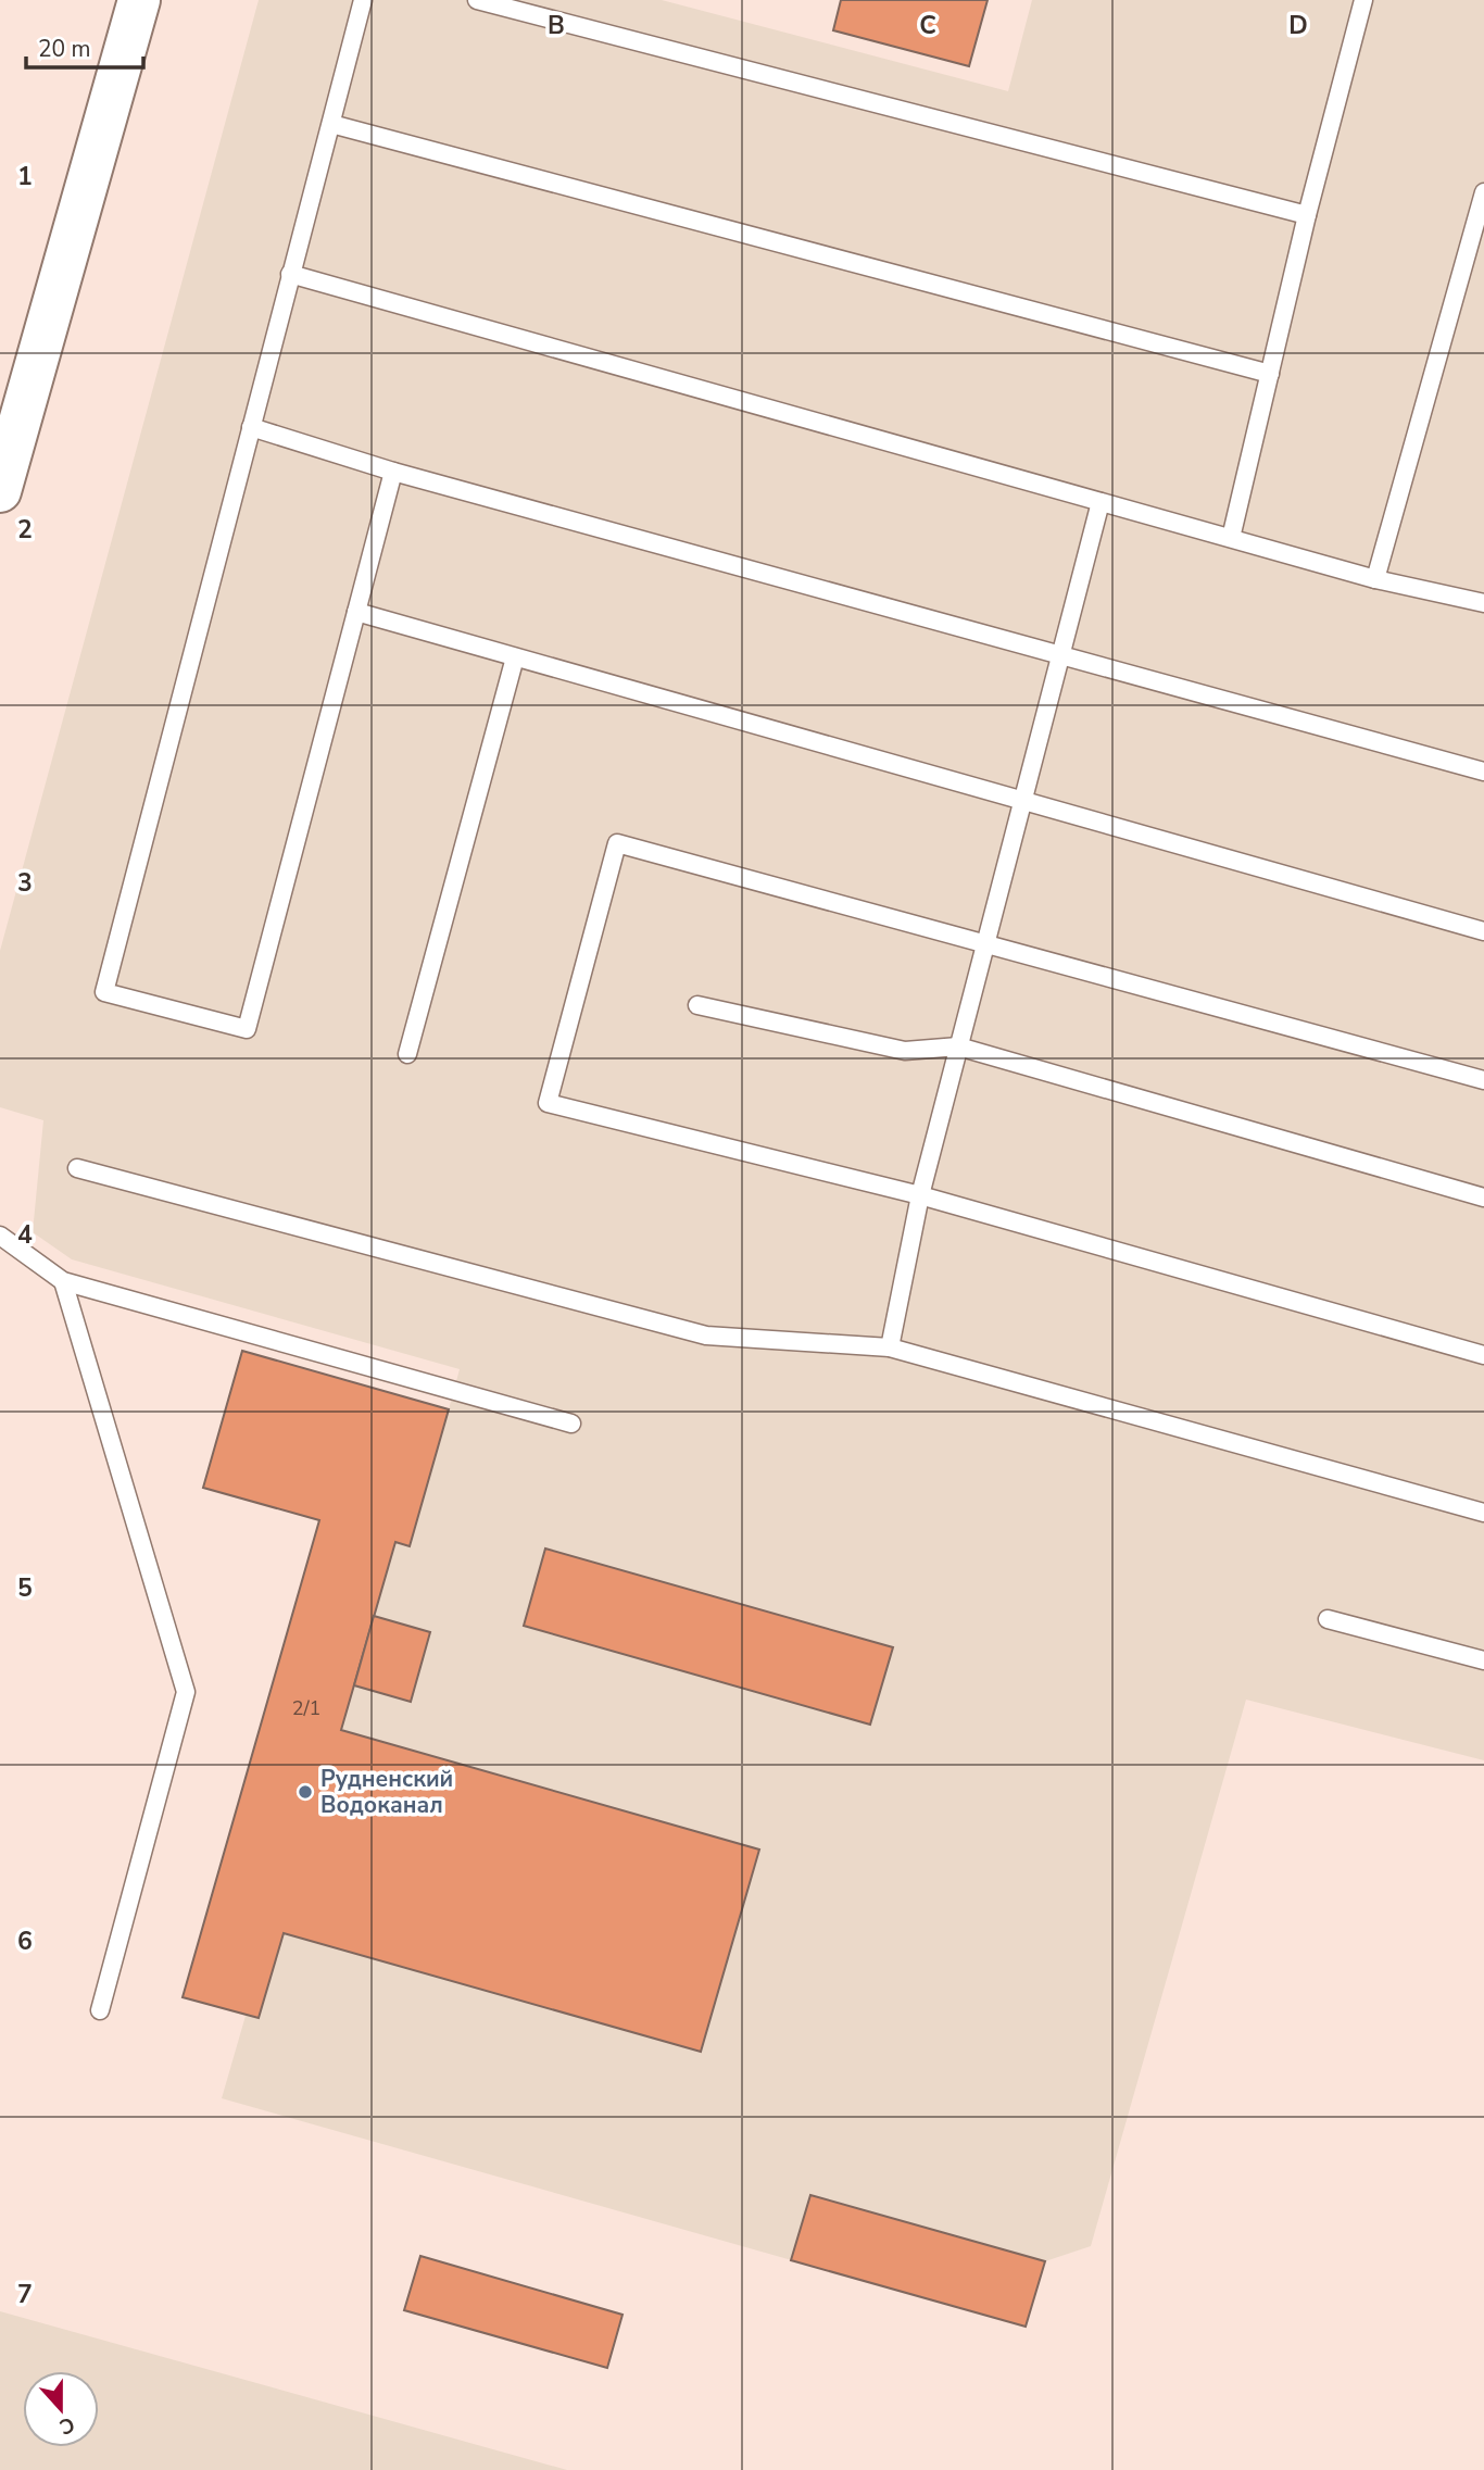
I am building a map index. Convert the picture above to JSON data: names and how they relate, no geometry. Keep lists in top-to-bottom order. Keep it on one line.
{"places":["Рудненский Водоканал"],"house_numbers":["2/1"],"scale_bar":"20 m","north":"bottom","grid":{"columns":["B","C","D"],"rows":["1","2","3","4","5","6","7"]}}
